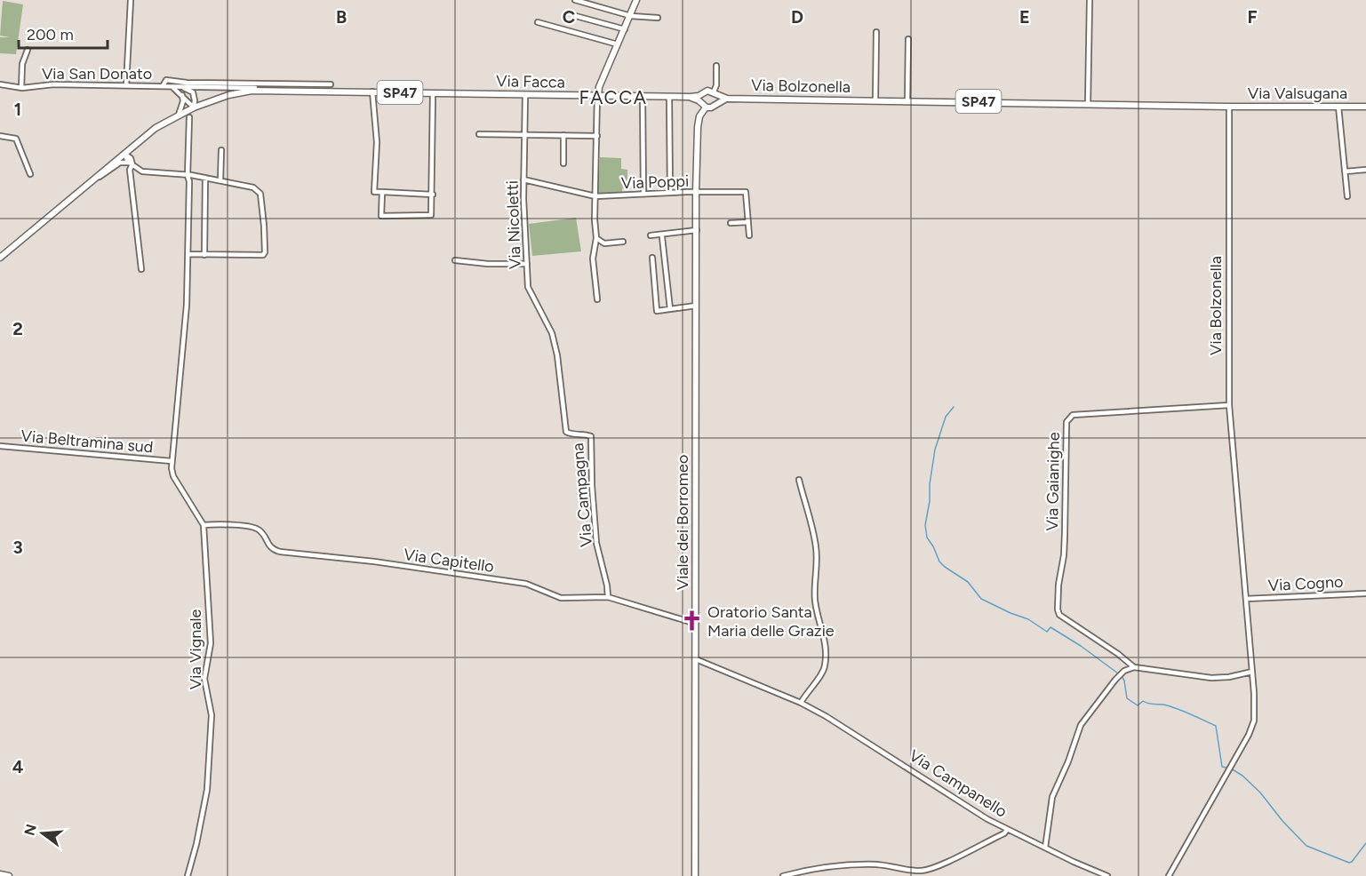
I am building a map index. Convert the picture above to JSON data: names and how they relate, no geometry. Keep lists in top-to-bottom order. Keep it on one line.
{"streets":{"main road":["Via Facca","Via Bolzonella","SP47","Via Valsugana","Viale dei Borromeo"],"street":["Via San Donato","Via Poppi","Via Nicoletti","Via Beltramina sud","Via Gaianighe","Via Campagna","Via Capitello","Via Cogno","Via Vignale","Via Campanello"]},"crossings":[["Via San Donato","Via Facca"],["Via San Donato","SP47"],["Via Facca","Via Bolzonella"],["Via Facca","SP47"],["Via Facca","Via Nicoletti"],["Via Bolzonella","SP47"],["Via Bolzonella","Via Valsugana"],["Via Bolzonella","Via Gaianighe"],["Via Bolzonella","Via Cogno"],["Via Poppi","Via Nicoletti"],["Via Nicoletti","Via Campagna"],["Via Beltramina sud","Via Vignale"],["Via Campagna","Via Capitello"],["Viale dei Borromeo","Via Capitello"],["Viale dei Borromeo","Via Campanello"],["Via Capitello","Via Vignale"]],"districts":["FACCA"],"places":{"church":["Oratorio Santa Maria delle Grazie"]},"scale_bar":"200 m","north":"left","grid":{"columns":["B","C","D","E","F"],"rows":["1","2","3","4"]}}
